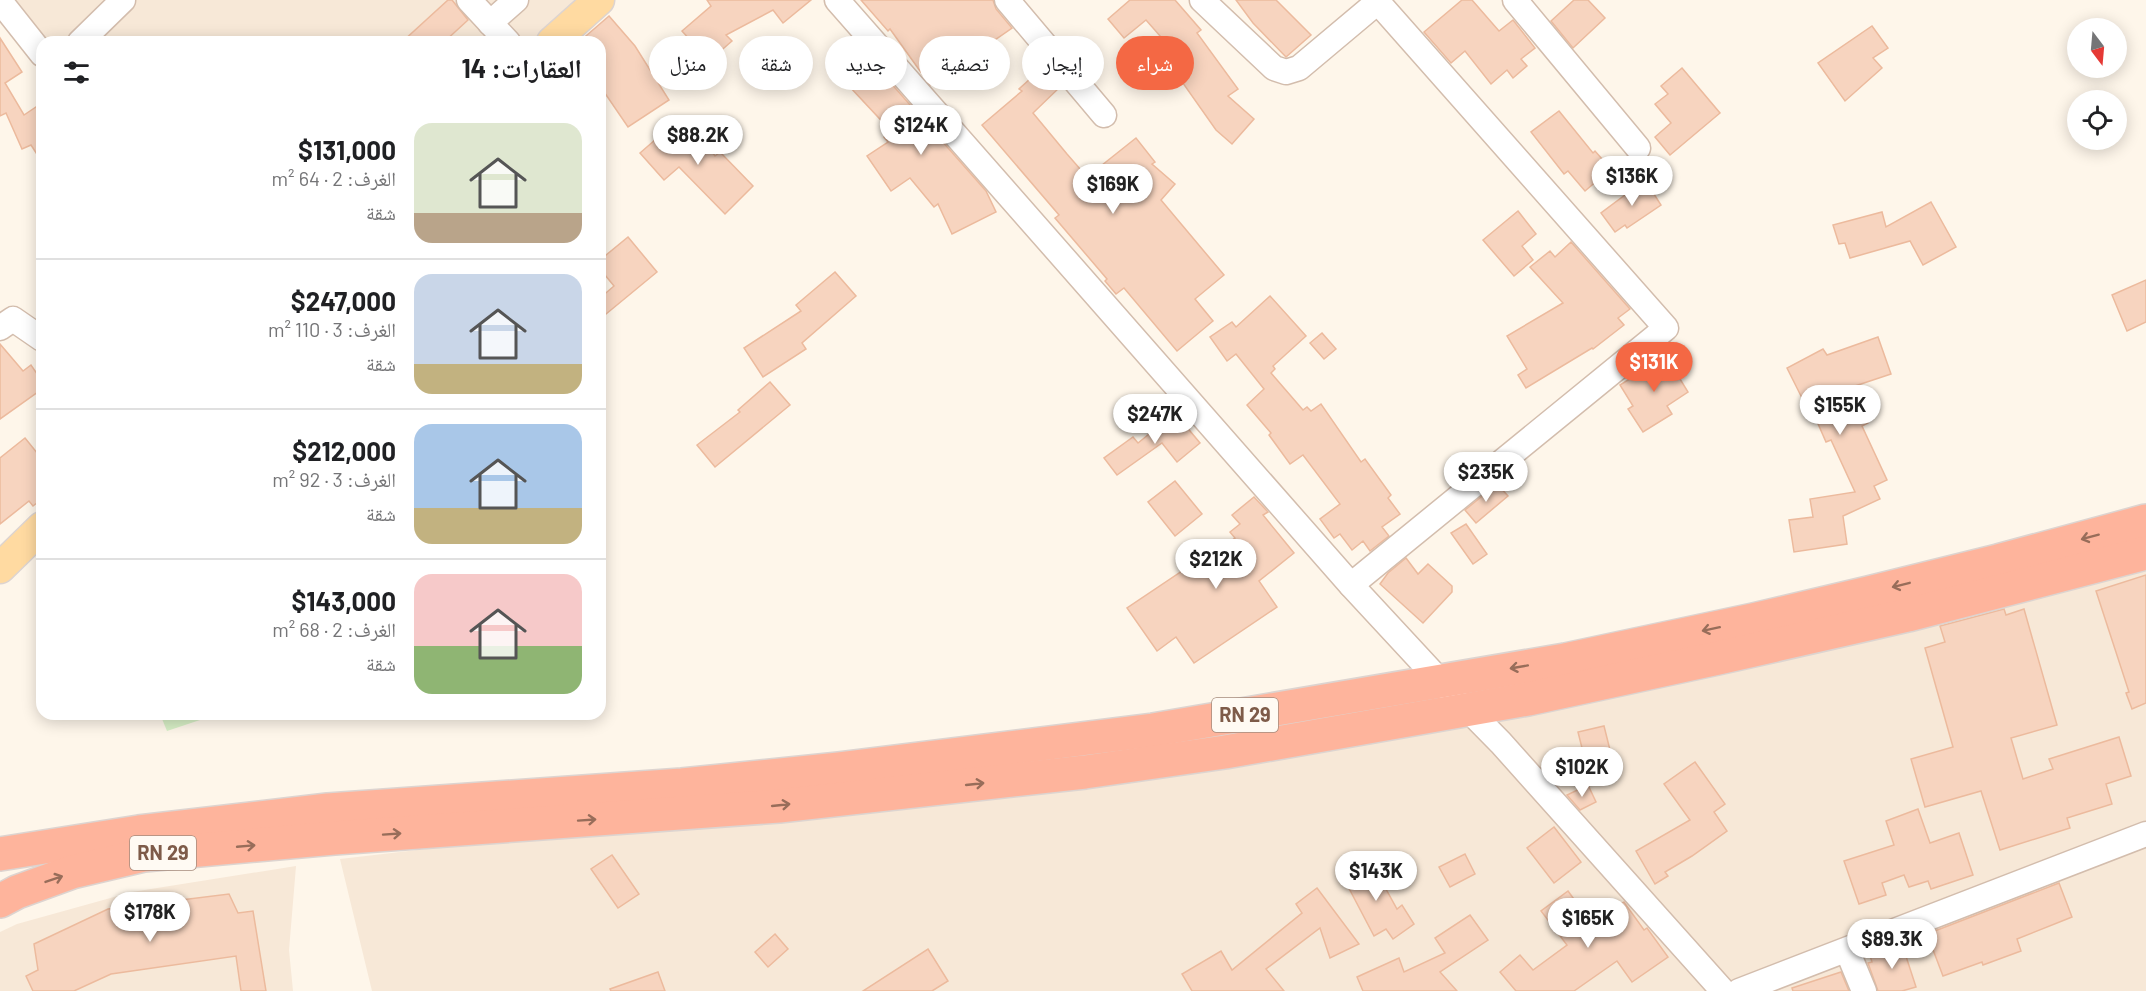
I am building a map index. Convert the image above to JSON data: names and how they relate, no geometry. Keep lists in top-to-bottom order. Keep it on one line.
{"streets":{"highway":["RN 29"]},"north":"bottom","page":{"chip":["شراء","إيجار","تصفية","جديد","شقة","منزل"],"heading":"العقارات: 14","price":["$124K","$88.2K","$136K","$169K","$131K","$155K","$247K","$235K","$212K","$102K","$143K","$178K","$165K","$89.3K"],"list":[{"name":"$131,000","note":"الغرف: 2 · 64 m² · شقة"},{"name":"$247,000","note":"الغرف: 3 · 110 m² · شقة"},{"name":"$212,000","note":"الغرف: 3 · 92 m² · شقة"},{"name":"$143,000","note":"الغرف: 2 · 68 m² · شقة"}]}}
